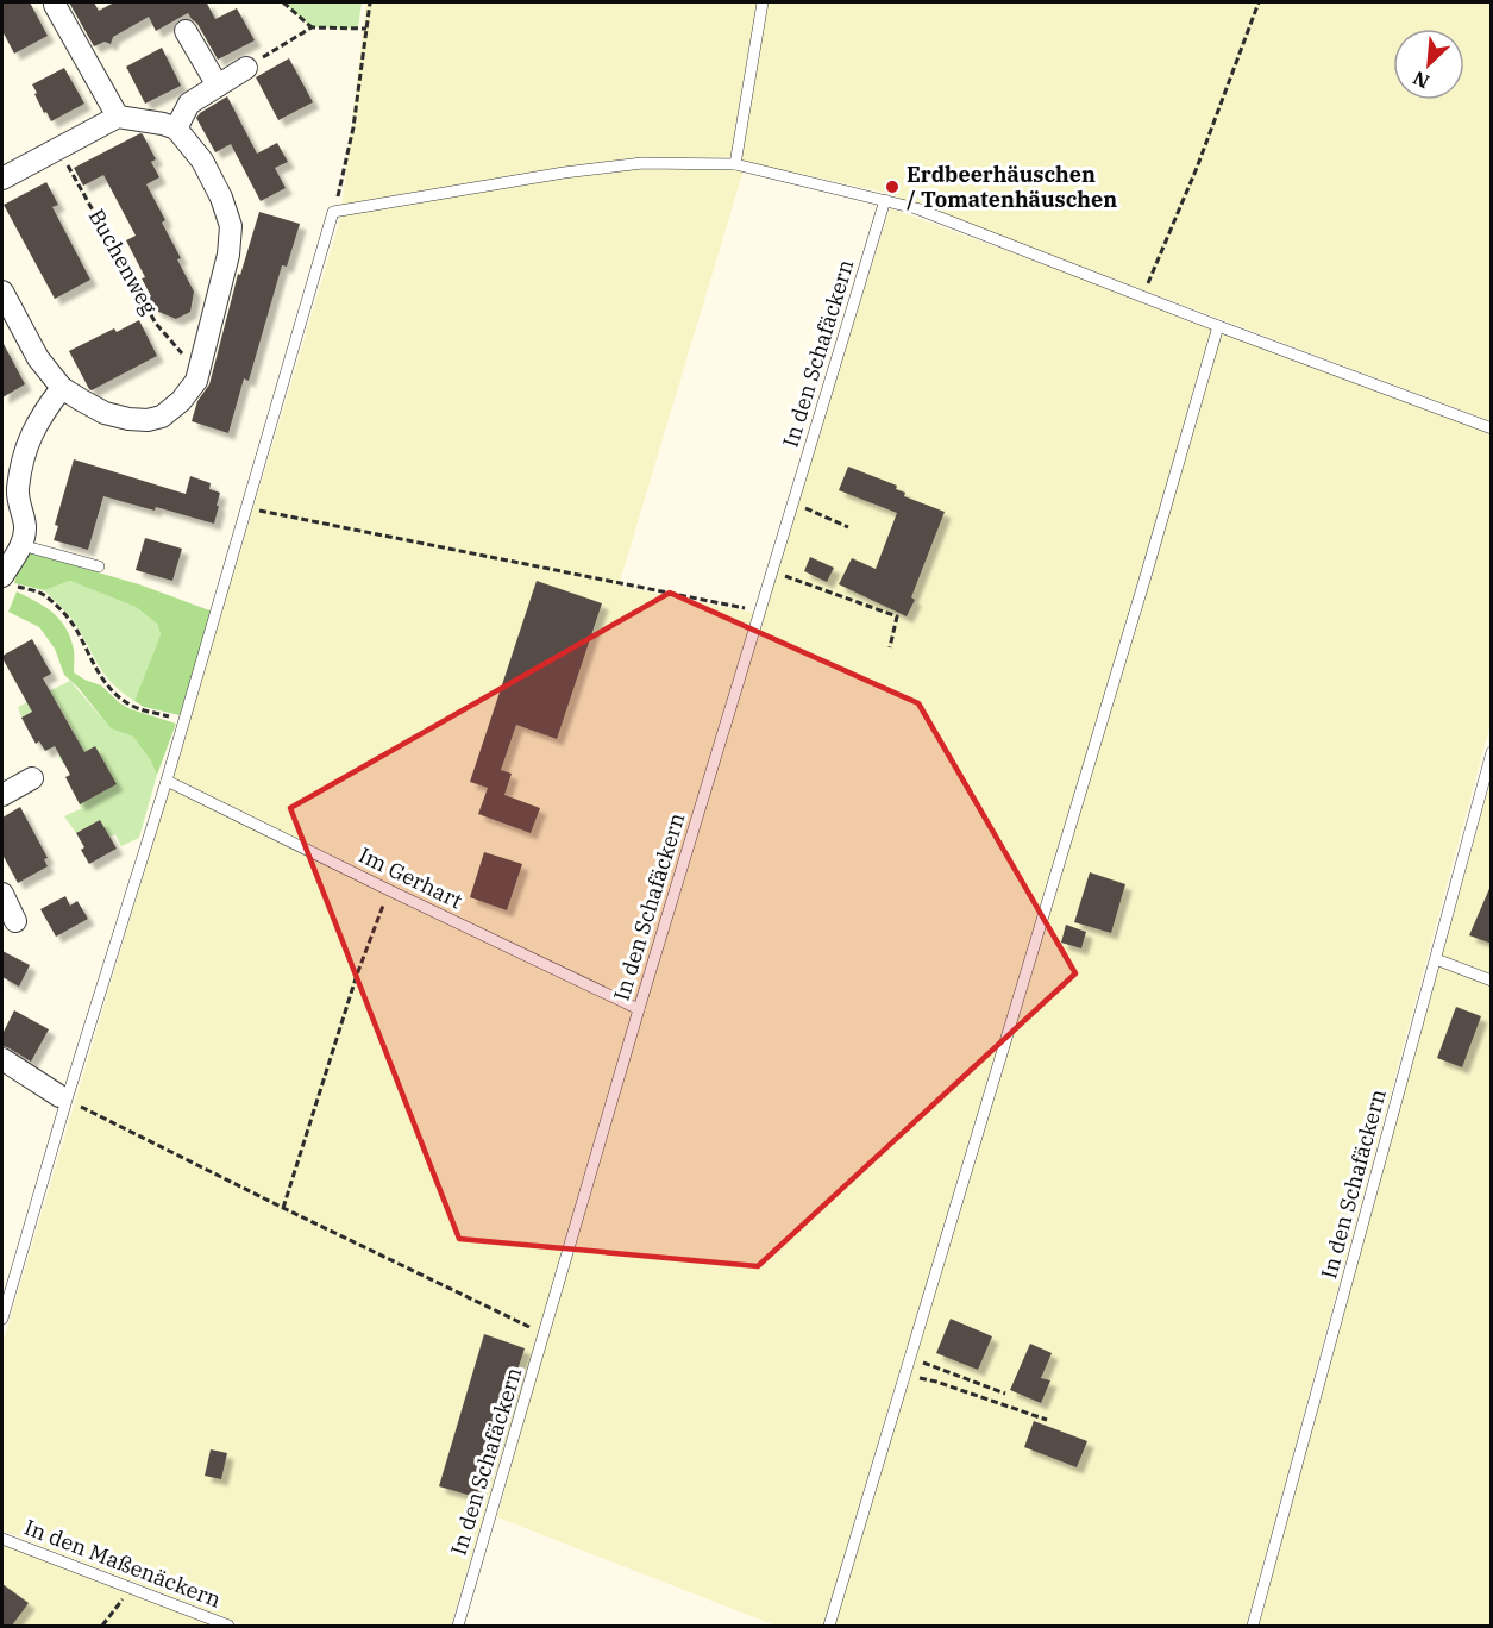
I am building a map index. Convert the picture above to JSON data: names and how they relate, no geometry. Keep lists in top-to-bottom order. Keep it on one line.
{"streets":{"lane":["In den Schafäckern","Im Gerhart","In den Maßenäckern"],"path":["Buchenweg"]},"crossings":[["In den Schafäckern","Im Gerhart"]],"places":["Erdbeerhäuschen / Tomatenhäuschen"],"north":"bottom left"}
